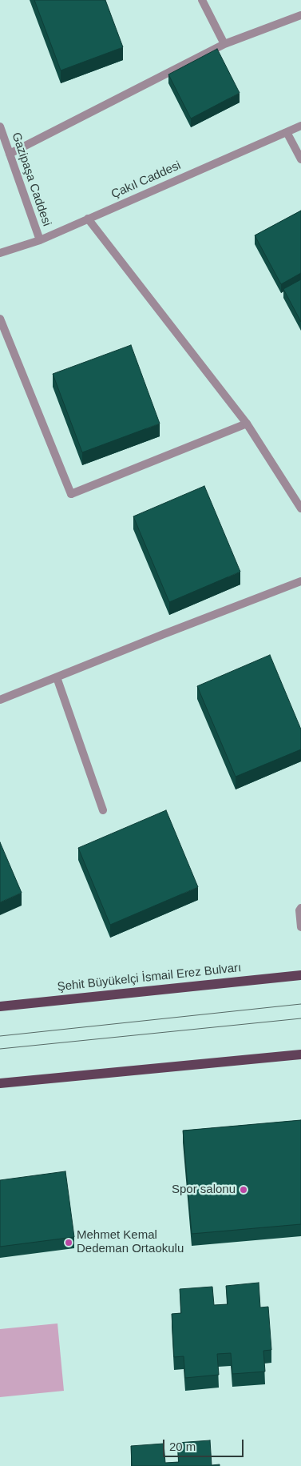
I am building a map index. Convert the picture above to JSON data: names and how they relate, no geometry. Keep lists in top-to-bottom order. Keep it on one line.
{"streets":{"main road":["Şehit Büyükelçi İsmail Erez Bulvarı"],"street":["Gazipaşa Caddesi","Çakıl Caddesi"]},"crossings":[["Gazipaşa Caddesi","Çakıl Caddesi"]],"places":["Spor salonu","Mehmet Kemal Dedeman Ortaokulu"],"scale_bar":"20 m"}
